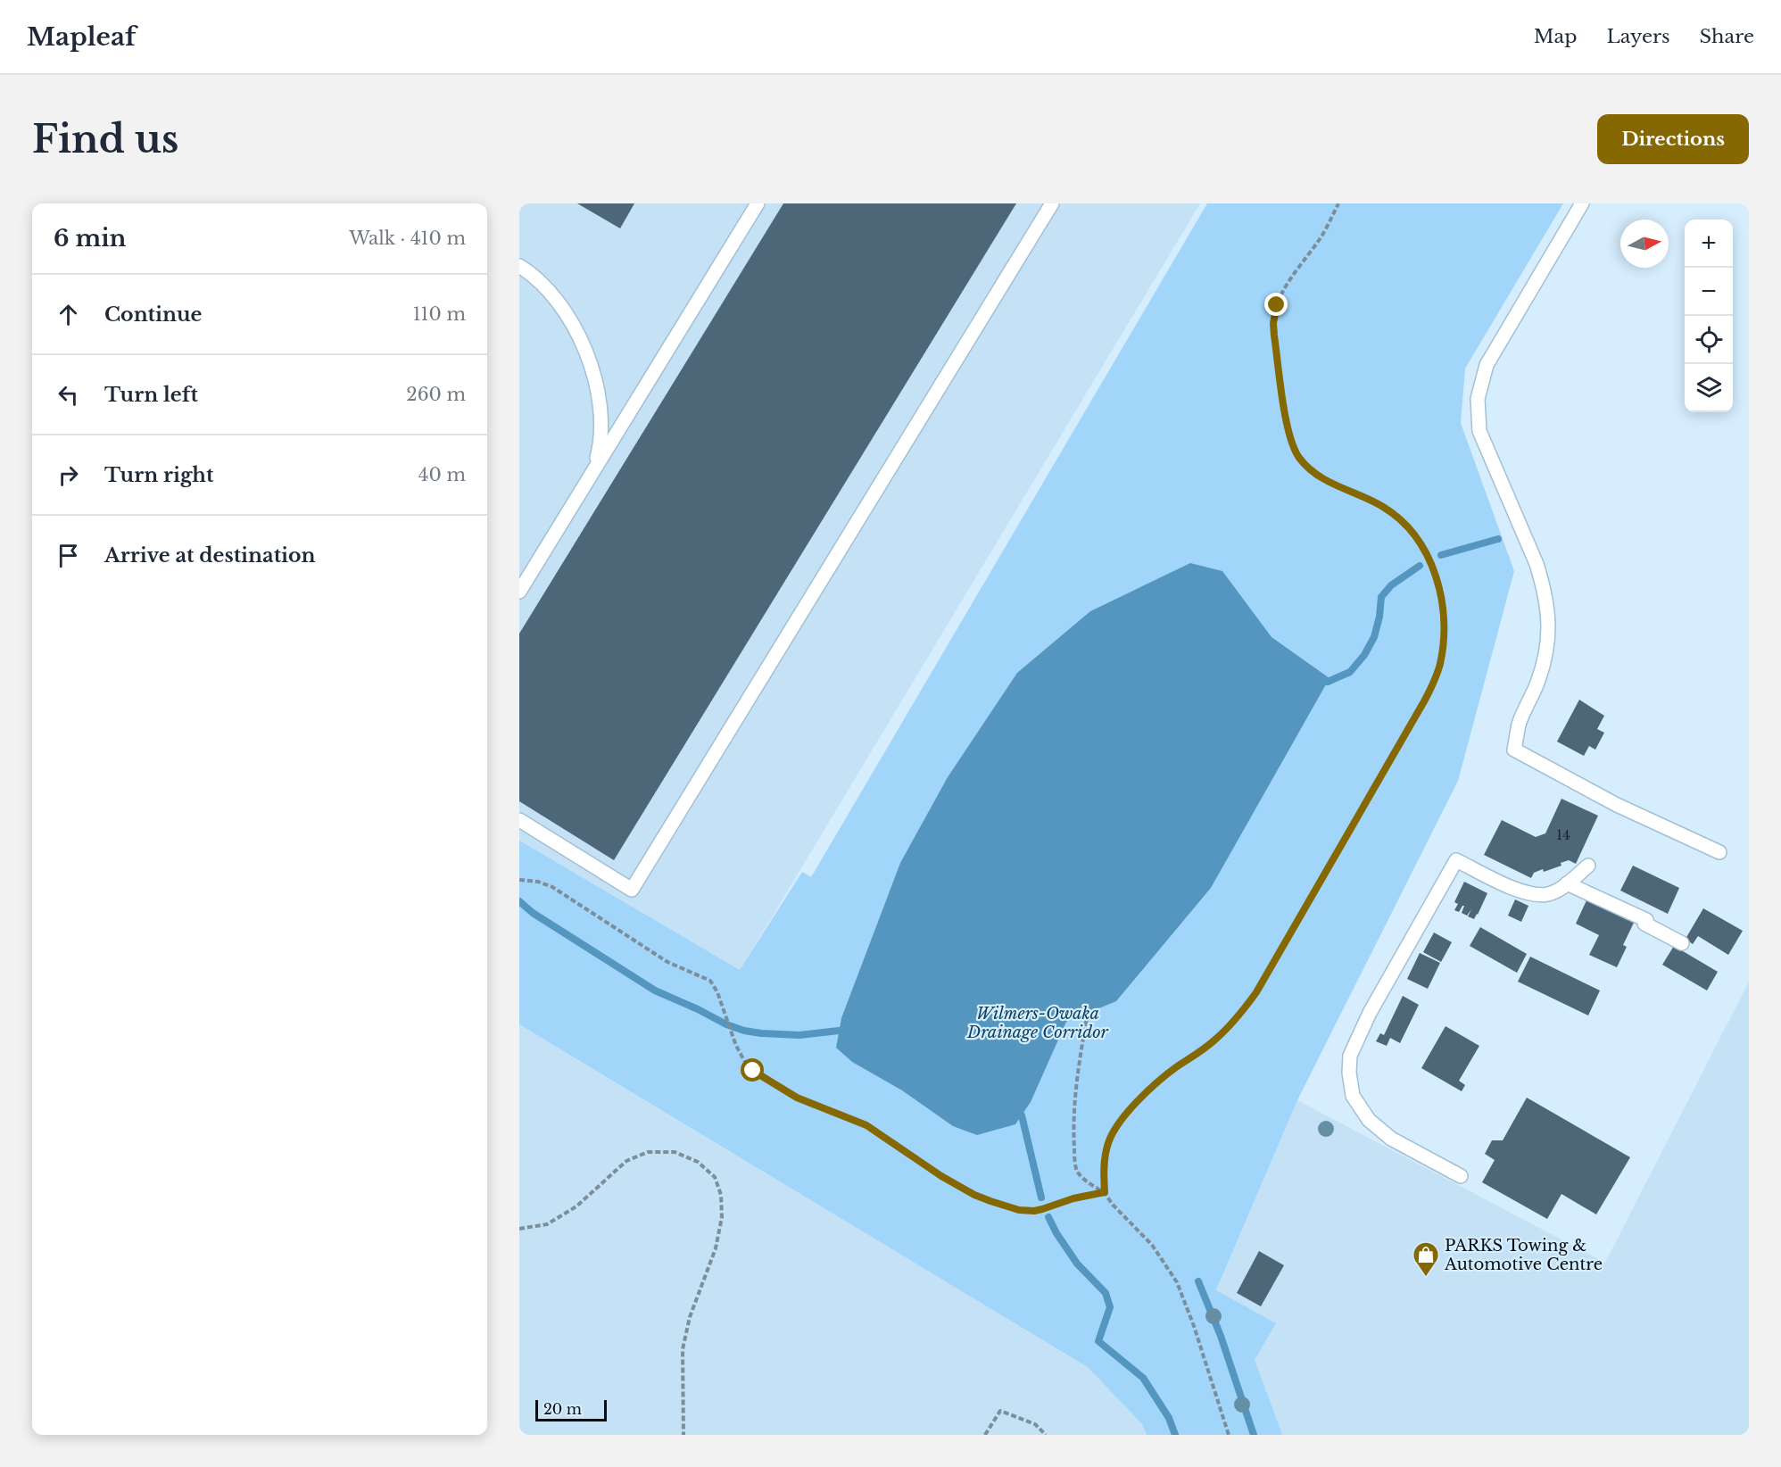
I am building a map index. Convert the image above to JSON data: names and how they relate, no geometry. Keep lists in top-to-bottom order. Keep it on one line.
{"parks":["Wilmers-Owaka Drainage Corridor"],"places":{"shop":["PARKS Towing & Automotive Centre"]},"house_numbers":["14"],"scale_bar":"20 m","north":"right","page":{"header":"Mapleaf","nav":["Map","Layers","Share"],"buttons":"Directions","title":"Find us","heading":["6 min","Walk · 410 m"],"map_buttons":["+","−"],"list":[["Continue","110 m"],["Turn left","260 m"],["Turn right","40 m"],"Arrive at destination"],"scale":"20 m"}}
